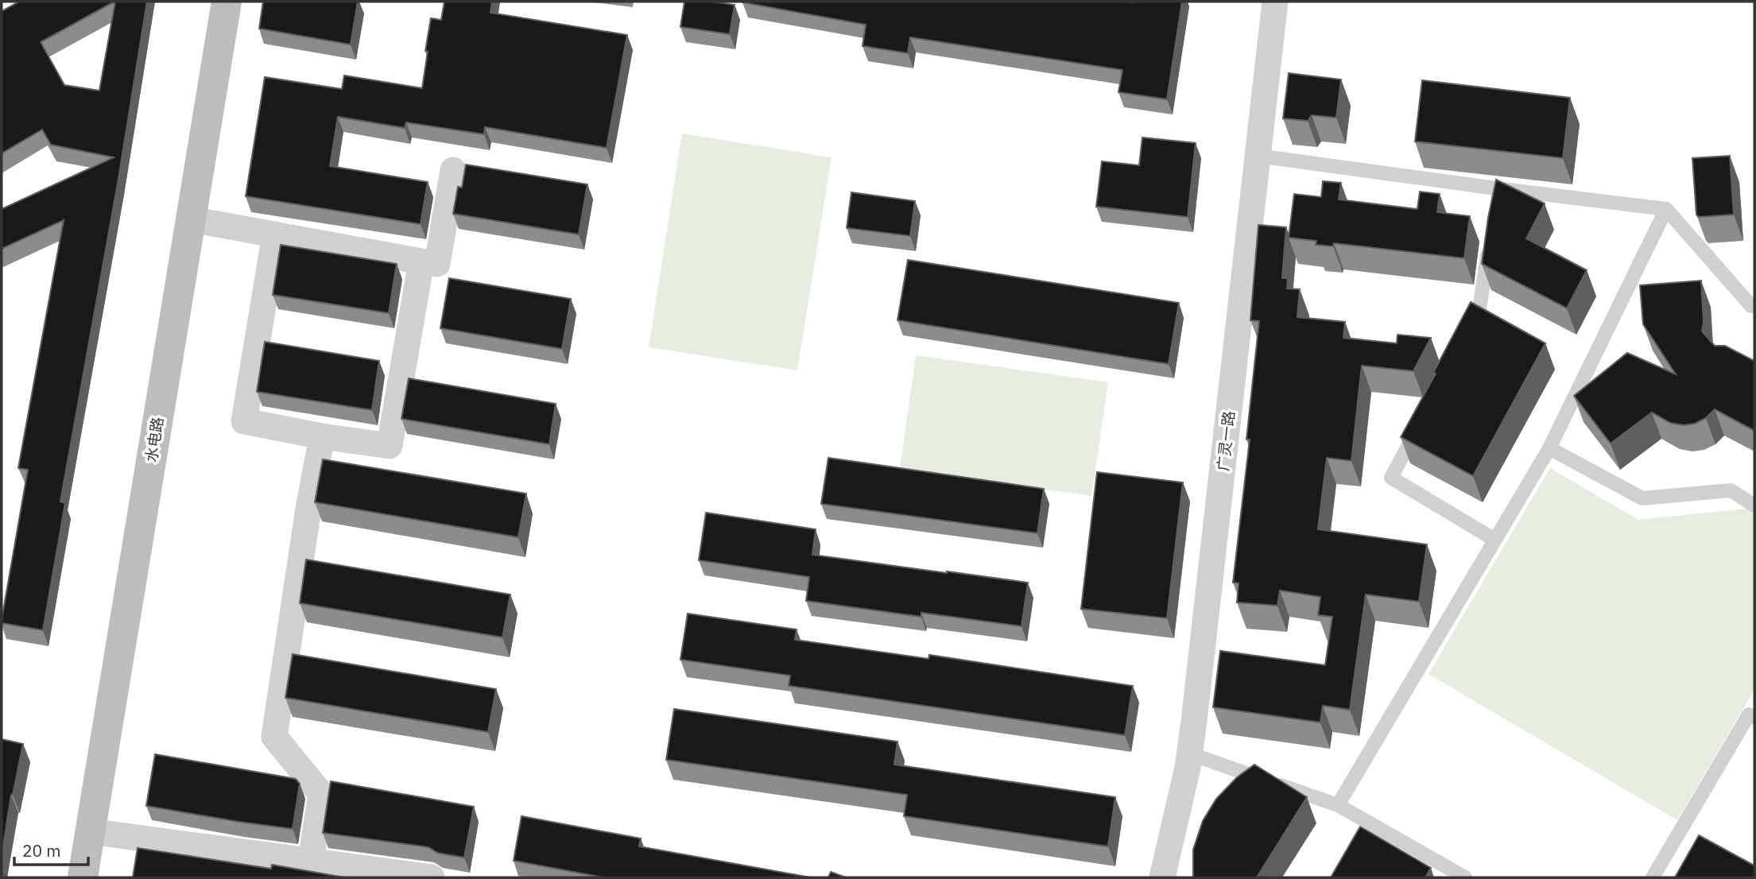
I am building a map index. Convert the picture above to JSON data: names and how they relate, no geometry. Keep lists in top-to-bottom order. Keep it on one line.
{"streets":{"main road":["水电路"],"street":["广灵一路"]},"scale_bar":"20 m"}
